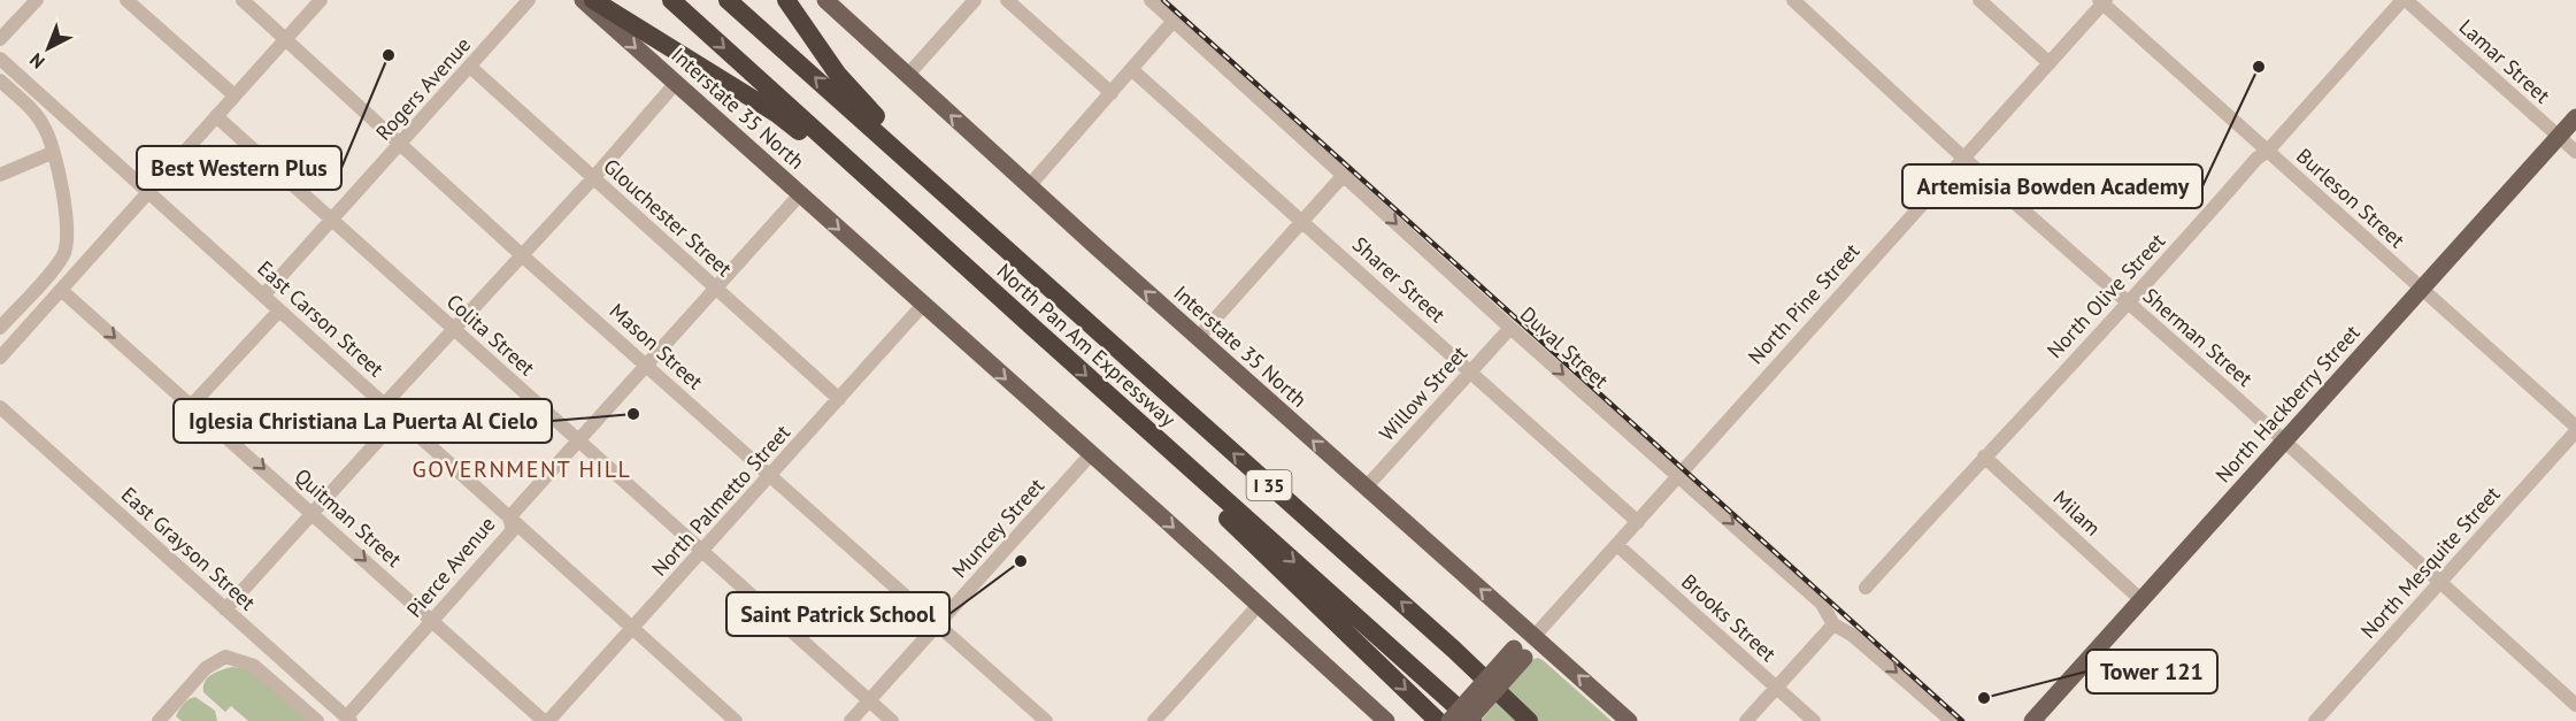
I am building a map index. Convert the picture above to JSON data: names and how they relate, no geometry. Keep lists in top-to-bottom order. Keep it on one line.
{"streets":{"highway":["North Pan Am Expressway","I 35"],"main road":["Interstate 35 North","North Pine Street","North Hackberry Street"],"street":["Lamar Street","Rogers Avenue","Burleson Street","Glouchester Street","Sharer Street","North Olive Street","East Carson Street","Colita Street","Sherman Street","Mason Street","Duval Street","Willow Street","North Palmetto Street","Milam","Quitman Street","Muncey Street","East Grayson Street","North Mesquite Street","Pierce Avenue","Brooks Street"]},"crossings":[["Lamar Street","North Olive Street"],["Lamar Street","North Hackberry Street"],["Rogers Avenue","Glouchester Street"],["Rogers Avenue","East Carson Street"],["Rogers Avenue","Colita Street"],["Rogers Avenue","Mason Street"],["Interstate 35 North","North Pine Street"],["Interstate 35 North","Willow Street"],["Interstate 35 North","North Palmetto Street"],["Interstate 35 North","Muncey Street"],["Interstate 35 North","Pierce Avenue"],["Burleson Street","North Olive Street"],["Burleson Street","North Pine Street"],["Burleson Street","North Hackberry Street"],["Burleson Street","North Mesquite Street"],["Glouchester Street","North Palmetto Street"],["Glouchester Street","Pierce Avenue"],["Sharer Street","North Pine Street"],["Sharer Street","Willow Street"],["North Olive Street","Sherman Street"],["North Olive Street","Milam"],["North Pine Street","Sherman Street"],["North Pine Street","Duval Street"],["North Pine Street","Brooks Street"],["East Carson Street","North Palmetto Street"],["East Carson Street","Pierce Avenue"],["Colita Street","North Palmetto Street"],["Colita Street","Muncey Street"],["Colita Street","Pierce Avenue"],["Sherman Street","North Hackberry Street"],["Sherman Street","North Mesquite Street"],["Mason Street","North Palmetto Street"],["Mason Street","Muncey Street"],["Mason Street","Pierce Avenue"],["Duval Street","Willow Street"],["North Hackberry Street","Milam"],["North Palmetto Street","Quitman Street"],["Quitman Street","Pierce Avenue"],["East Grayson Street","Pierce Avenue"]],"one_way":["Duval Street","Quitman Street"],"districts":["GOVERNMENT HILL"],"places":["Best Western Plus","Artemisia Bowden Academy","Iglesia Christiana La Puerta Al Cielo","Saint Patrick School","Tower 121"],"north":"bottom left"}
